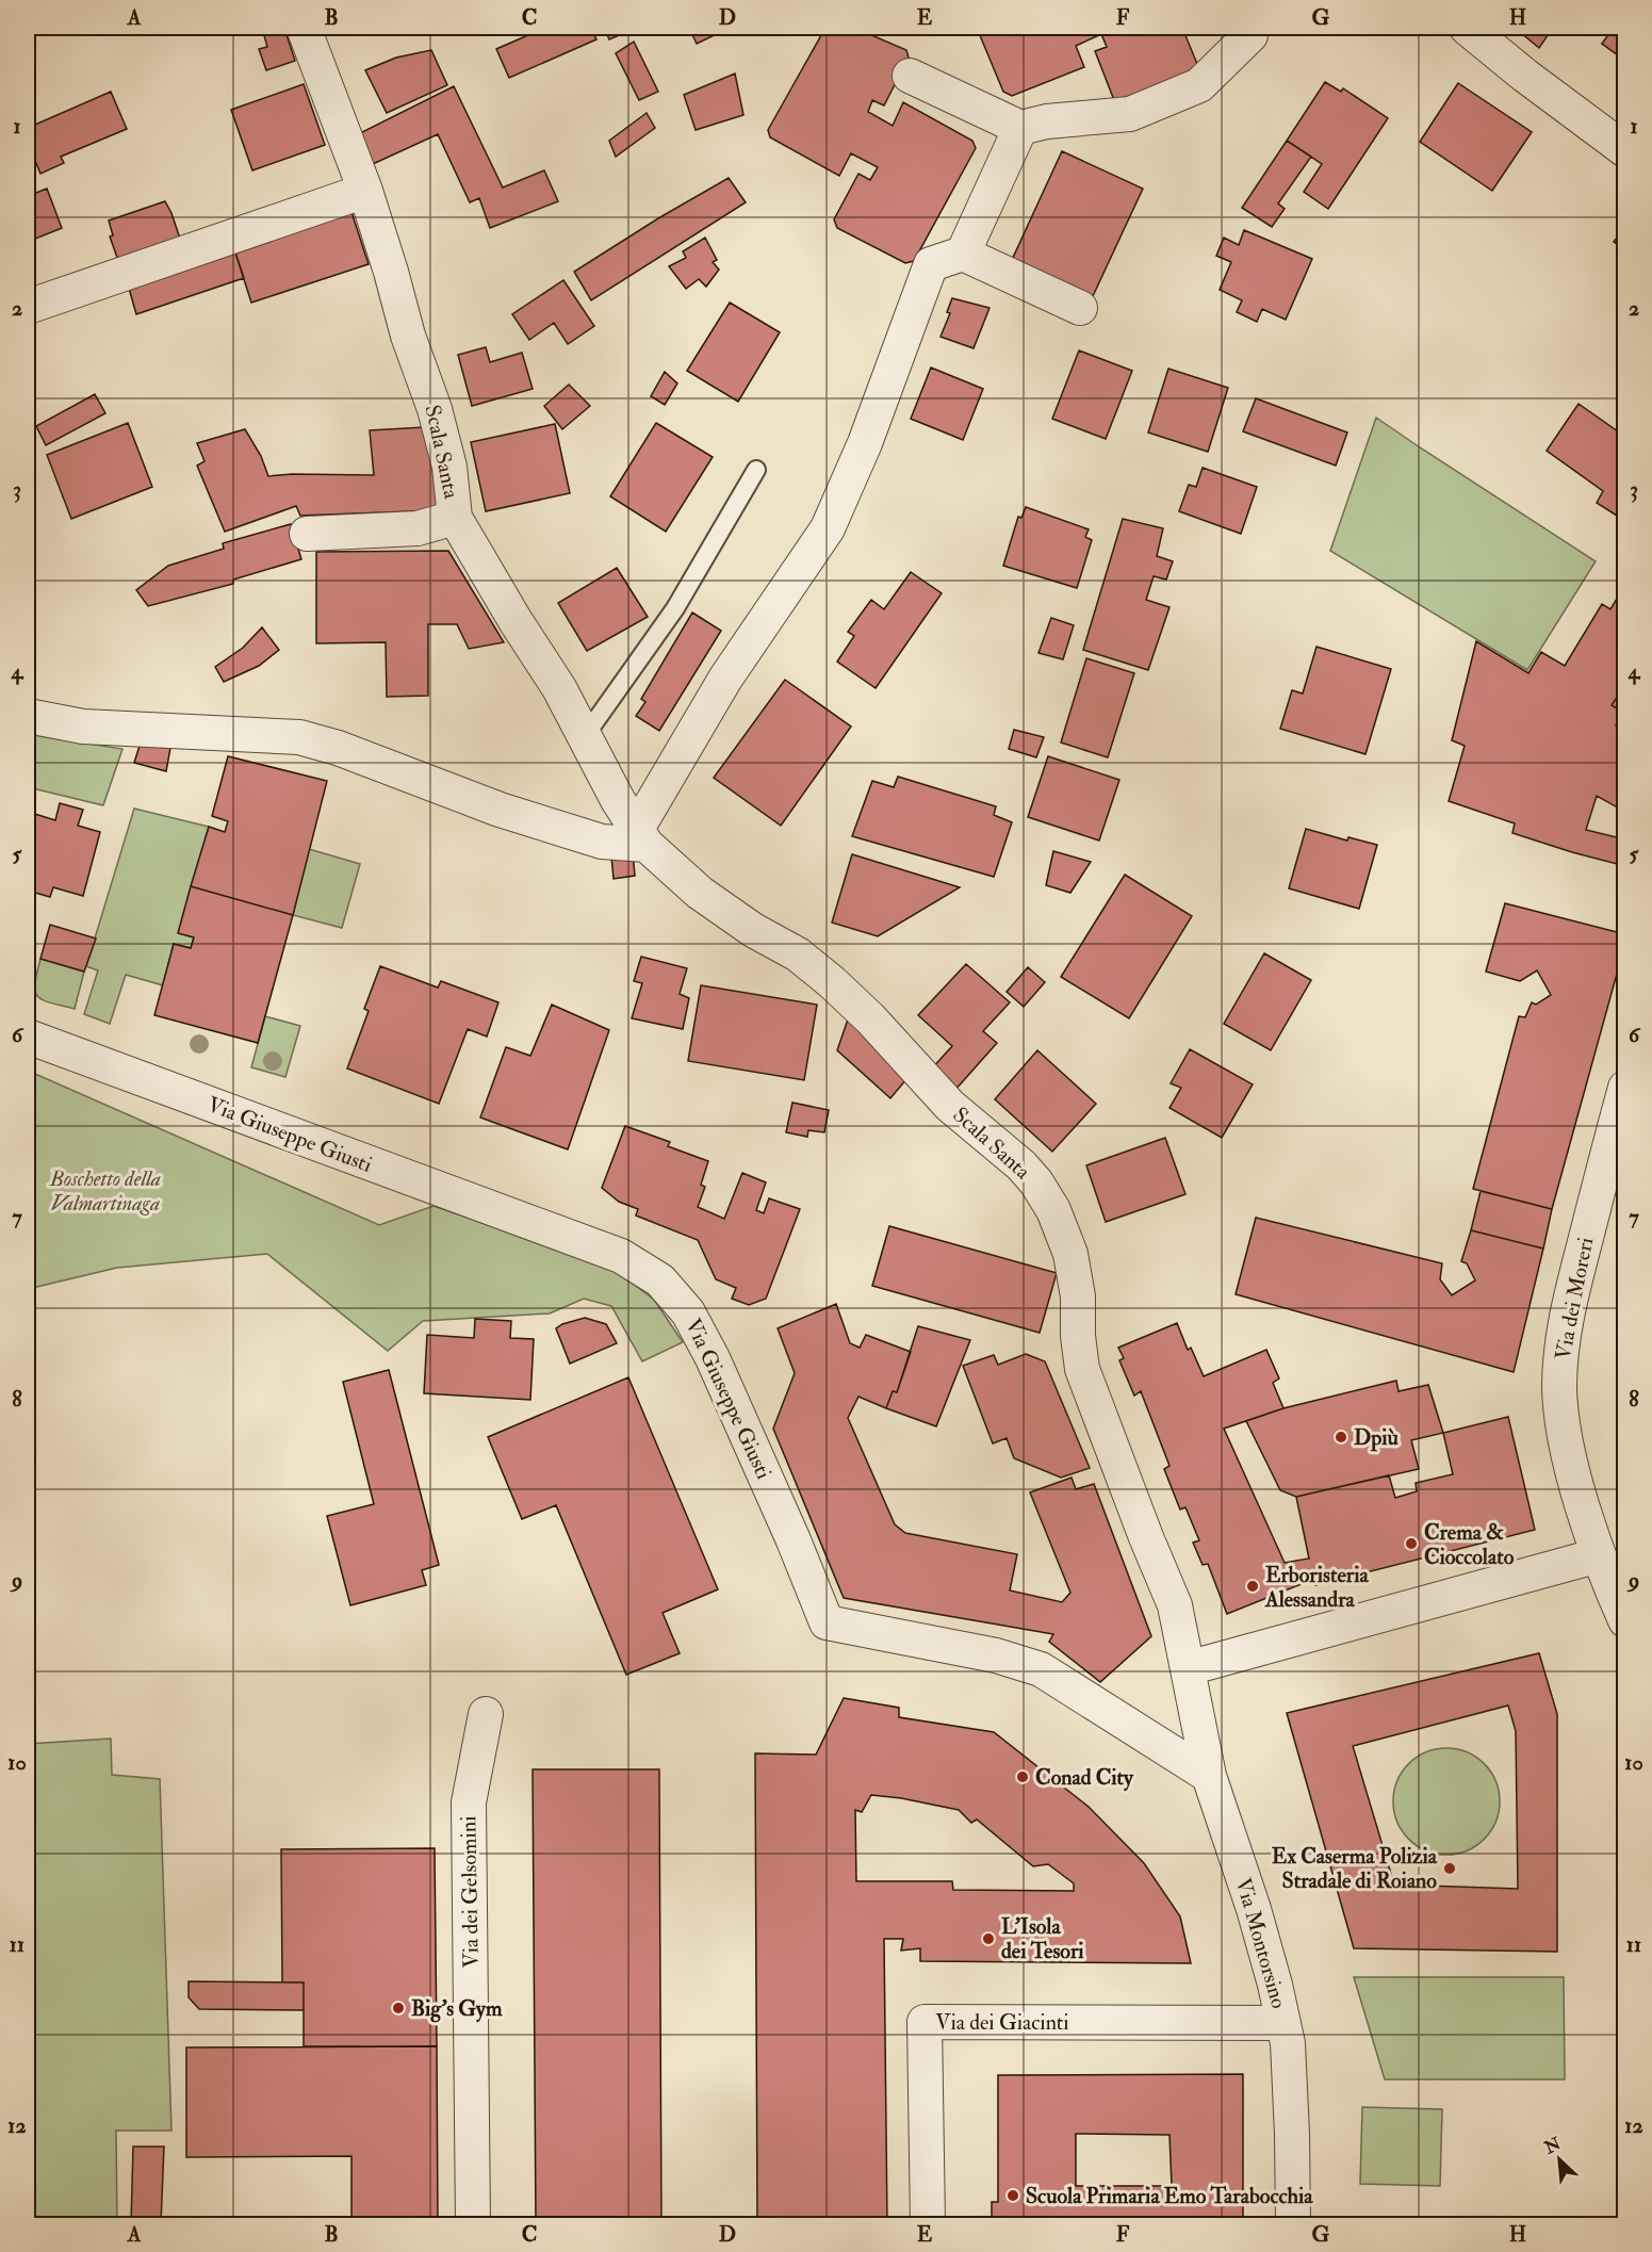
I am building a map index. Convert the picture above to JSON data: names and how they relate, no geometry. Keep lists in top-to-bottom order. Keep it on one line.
{"streets":{"street":["Scala Santa","Via Giuseppe Giusti","Via dei Moreri","Via dei Gelsomini","Via Montorsino","Via dei Giacinti"]},"crossings":[["Scala Santa","Via Montorsino"],["Via Giuseppe Giusti","Via Montorsino"],["Via Montorsino","Via dei Giacinti"]],"parks":["Boschetto della Valmartinaga"],"places":["Dpiù","Crema & Cioccolato","Erboristeria Alessandra","Conad City","Ex Caserma Polizia Stradale di Roiano","L'Isola dei Tesori","Big's Gym","Scuola Primaria Emo Tarabocchia"],"north":"top left","grid":{"columns":["A","B","C","D","E","F","G","H"],"rows":["1","2","3","4","5","6","7","8","9","10","11","12"]}}
